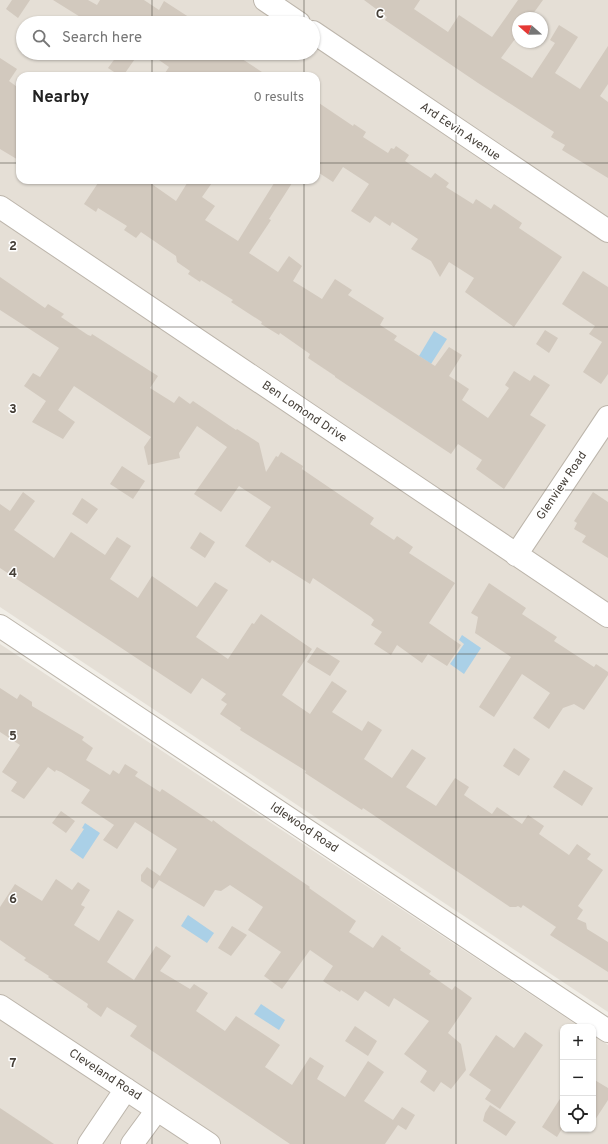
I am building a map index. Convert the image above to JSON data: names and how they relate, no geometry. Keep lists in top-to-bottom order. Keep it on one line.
{"streets":{"street":["Ard Eevin Avenue","Ben Lomond Drive","Glenview Road","Idlewood Road","Cleveland Road"]},"crossings":[["Ben Lomond Drive","Glenview Road"]],"north":"left","page":{"search":"Search here","heading":["Nearby","0 results"],"map_buttons":["+","−"]},"grid":{"columns":["C"],"rows":["2","3","4","5","6","7"]}}
